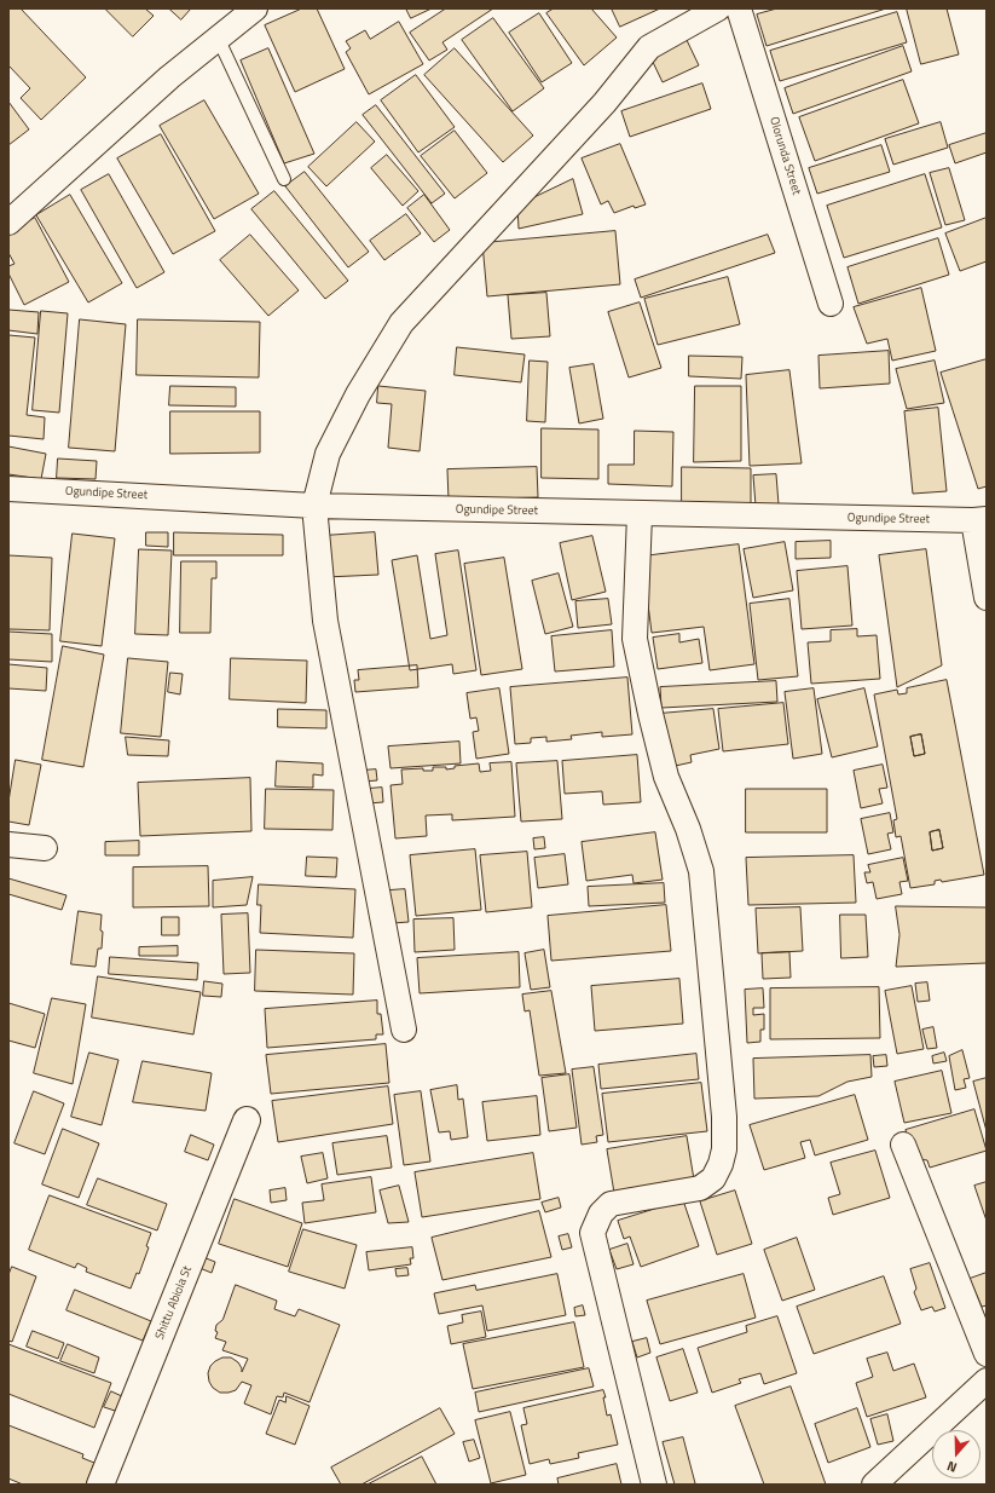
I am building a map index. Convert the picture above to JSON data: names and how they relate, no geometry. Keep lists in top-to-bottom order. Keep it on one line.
{"streets":{"street":["Olorunda Street","Ogundipe Street","Shittu Abiola St"]},"north":"bottom"}
